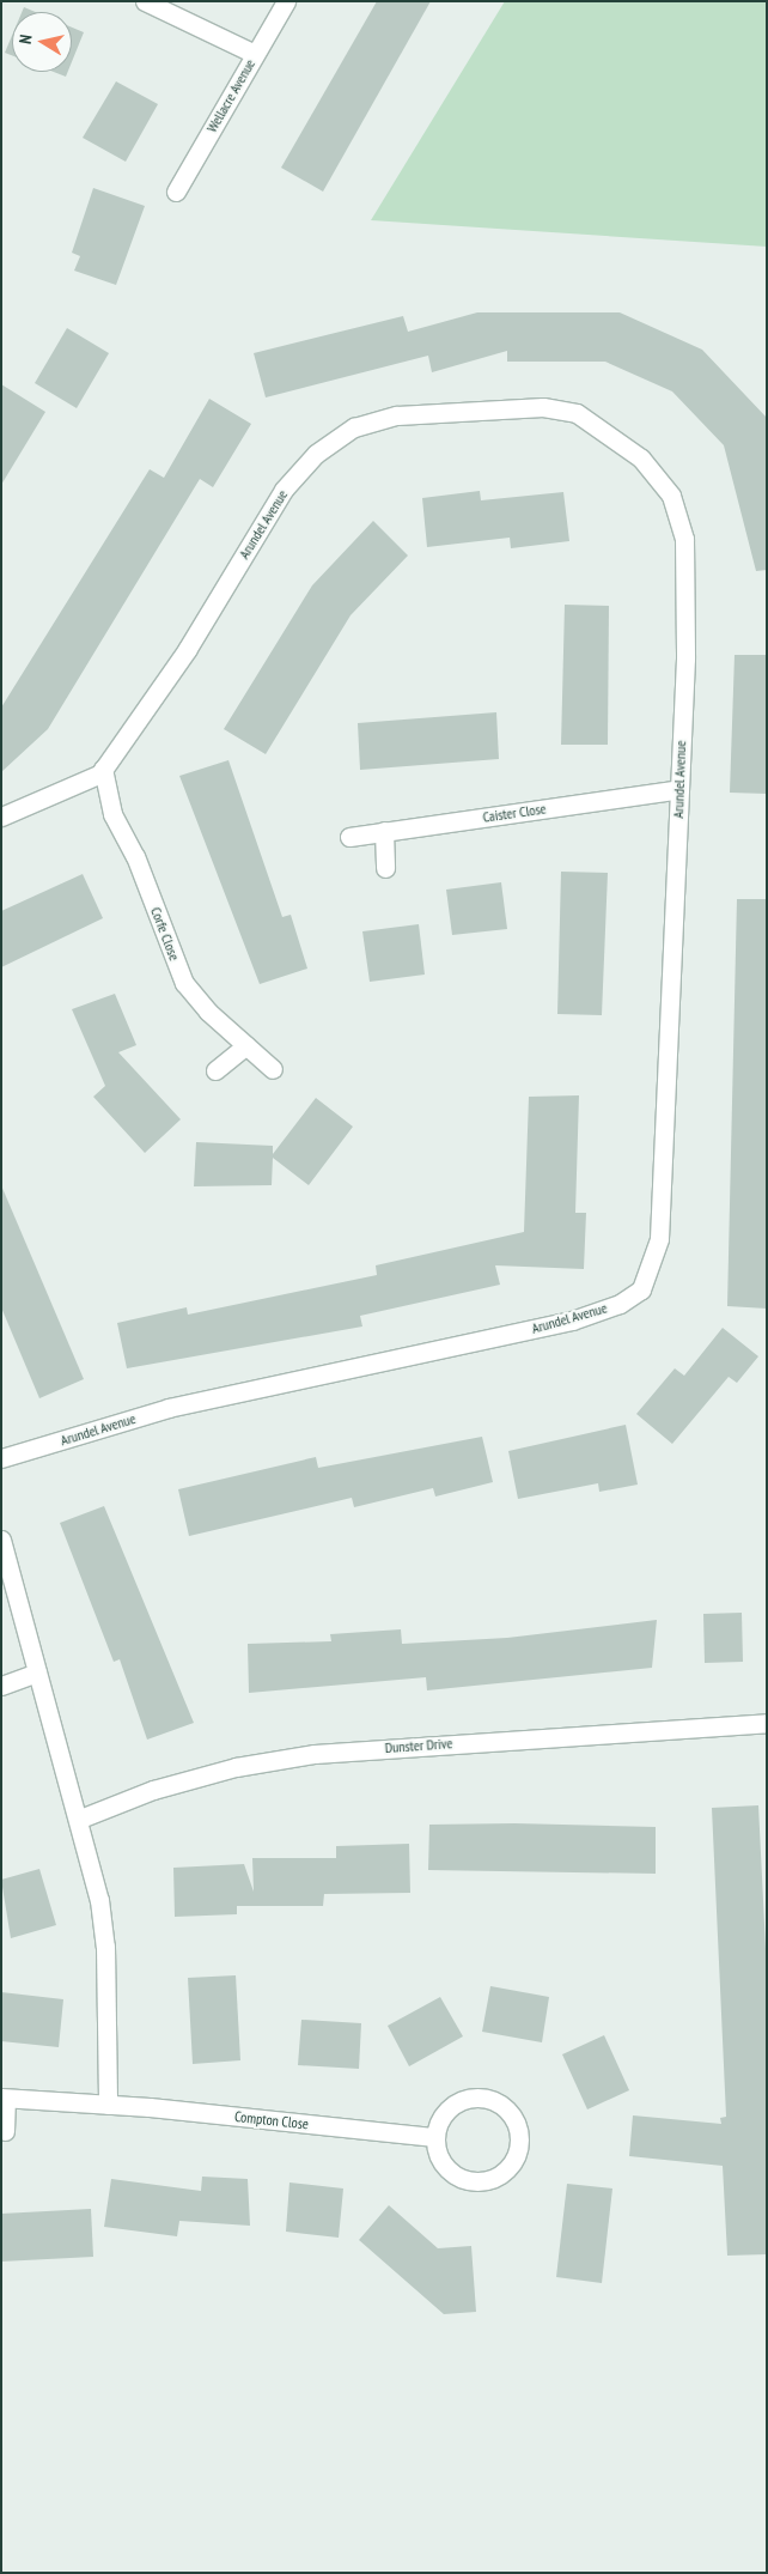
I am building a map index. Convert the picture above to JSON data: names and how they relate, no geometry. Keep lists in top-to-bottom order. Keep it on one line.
{"streets":{"street":["Wellacre Avenue","Arundel Avenue","Caister Close","Corfe Close","Dunster Drive","Compton Close"]},"crossings":[["Arundel Avenue","Caister Close"],["Arundel Avenue","Corfe Close"]],"north":"left"}
